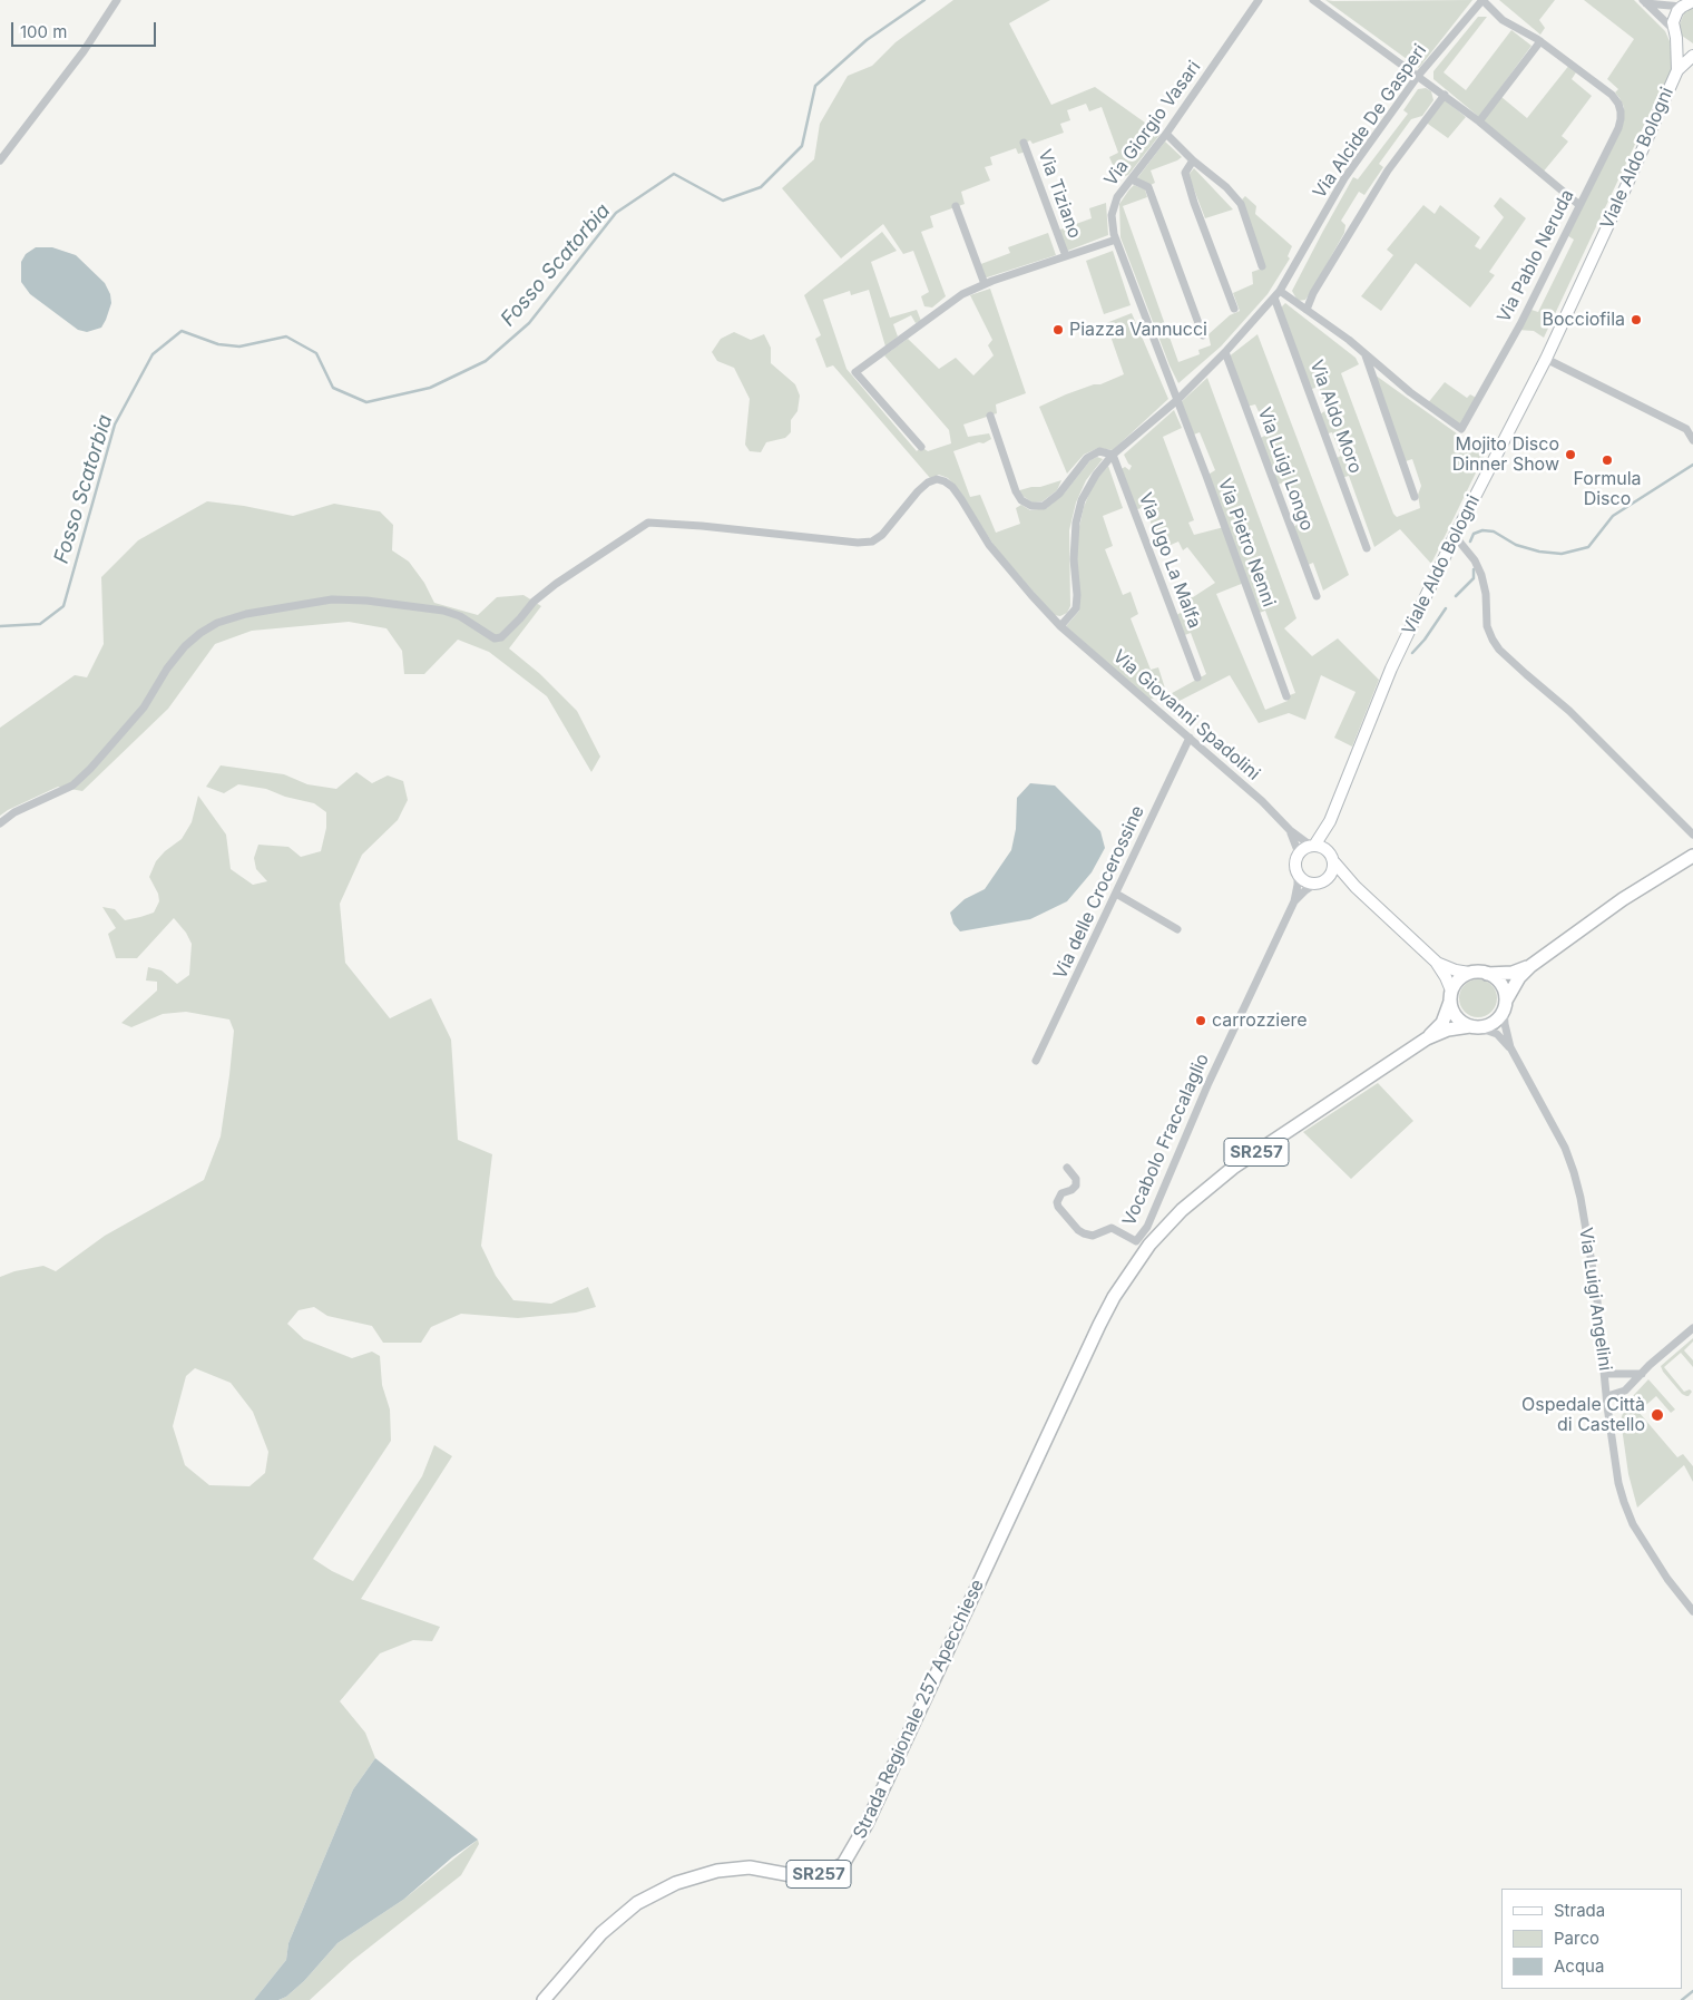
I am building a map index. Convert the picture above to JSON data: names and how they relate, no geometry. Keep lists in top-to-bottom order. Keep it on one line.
{"streets":{"main road":["Viale Aldo Bologni","SR257","Strada Regionale 257 Apecchiese"],"street":["Via Alcide De Gasperi","Via Giorgio Vasari","Via Tiziano","Via Pablo Neruda","Via Aldo Moro","Via Luigi Longo","Via Pietro Nenni","Via Ugo La Malfa","Via Giovanni Spadolini","Via delle Crocerossine","Vocabolo Fraccalaglio","Via Luigi Angelini"]},"crossings":[["Via Alcide De Gasperi","Via Giorgio Vasari"],["Via Alcide De Gasperi","Via Aldo Moro"],["Via Alcide De Gasperi","Via Luigi Longo"],["Via Alcide De Gasperi","Via Pietro Nenni"],["Via Alcide De Gasperi","Via Ugo La Malfa"],["Via Alcide De Gasperi","Via Giovanni Spadolini"],["Via Giorgio Vasari","Via Pietro Nenni"],["Viale Aldo Bologni","Via Giovanni Spadolini"],["Via Giovanni Spadolini","Via delle Crocerossine"],["SR257","Via Luigi Angelini"],["SR257","Strada Regionale 257 Apecchiese"]],"water":["Fosso Scatorbia"],"places":["Bocciofila","Piazza Vannucci","Mojito Disco Dinner Show","Formula Disco","carrozziere","Ospedale Città di Castello"],"legend":["Strada","Parco","Acqua"],"scale_bar":"100 m"}
